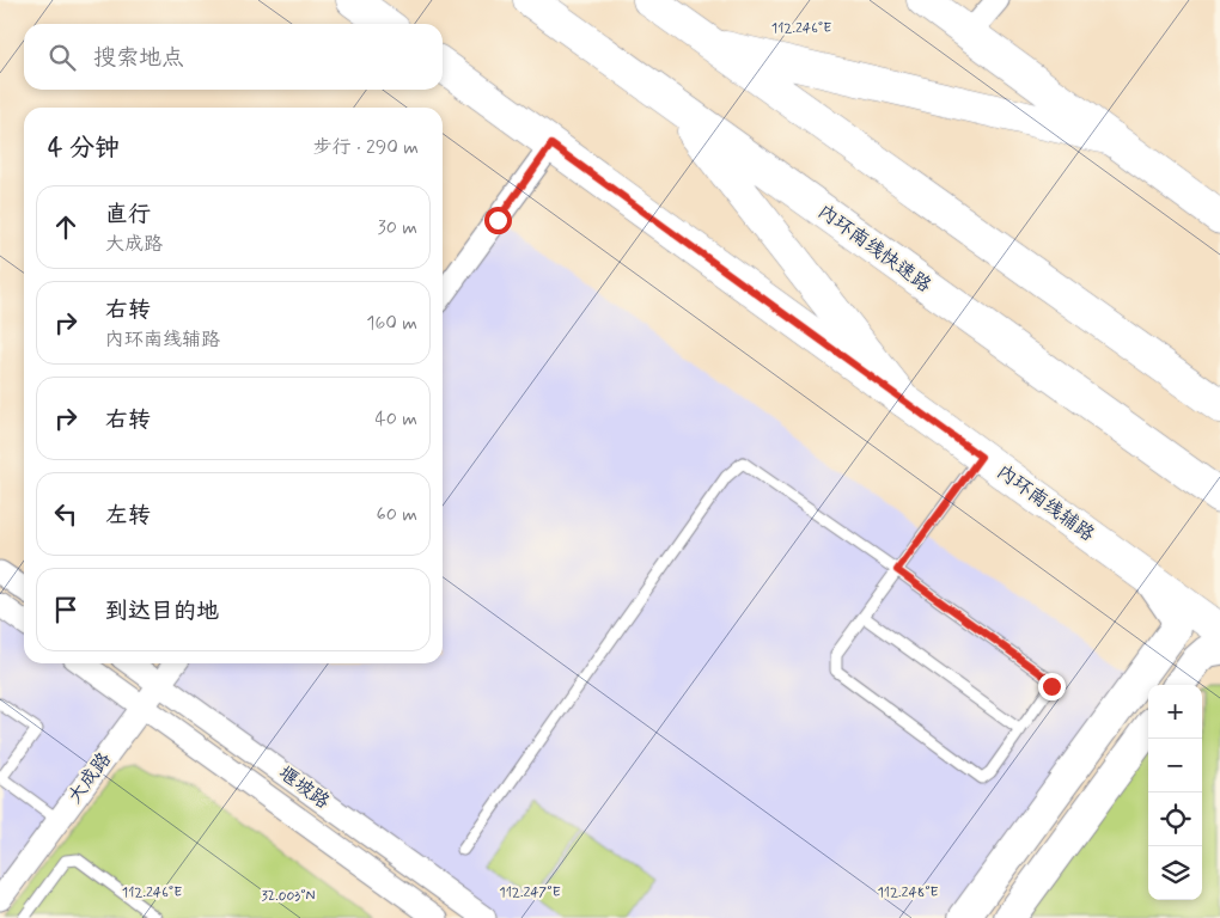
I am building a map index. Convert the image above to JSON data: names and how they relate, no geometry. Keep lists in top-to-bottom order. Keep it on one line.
{"streets":{"main road":["内环南线快速路","内环南线辅路"],"street":["大成路","堰坡路"]},"crossings":[["大成路","堰坡路"]],"page":{"search":"搜索地点","heading":["4 分钟","步行 · 290 m"],"list":[["直行","大成路","30 m"],["右转","内环南线辅路","160 m"],["右转","40 m"],["左转","60 m"],"到达目的地"],"map_buttons":["+","−"]},"coordinates":["112.246°E","112.247°E","112.248°E","32.003°N"]}
